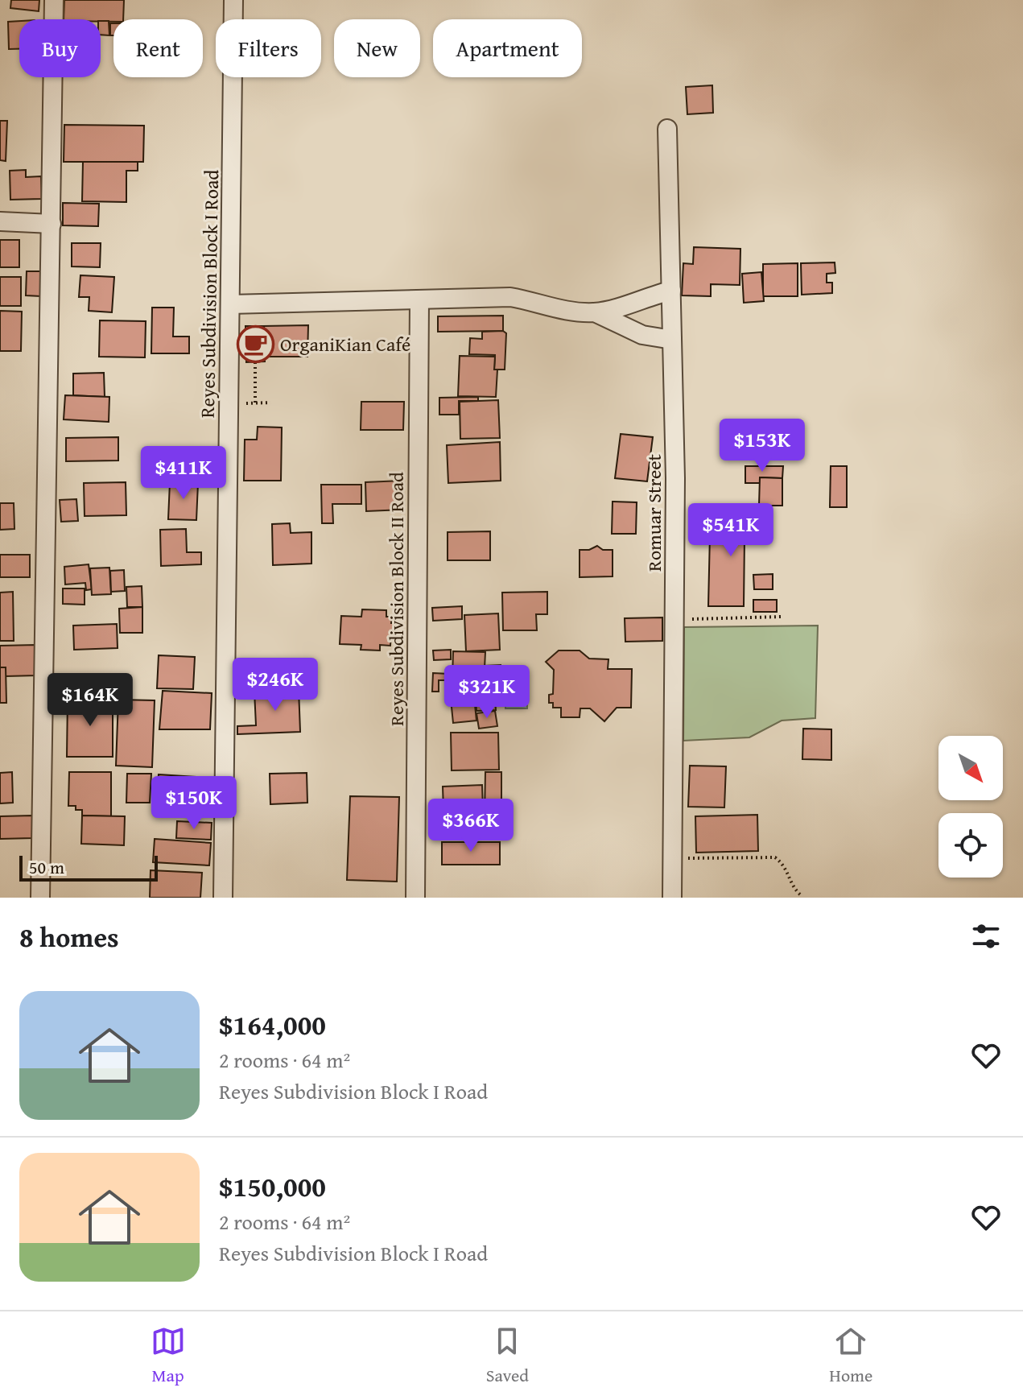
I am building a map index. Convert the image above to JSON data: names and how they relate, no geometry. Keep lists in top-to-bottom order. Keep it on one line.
{"streets":{"street":["Reyes Subdivision Block I Road","Romuar Street","Reyes Subdivision Block II Road"]},"places":{"cafe":["OrganiKian Café"]},"scale_bar":"50 m","north":"bottom right","page":{"chip":["Buy","Rent","Filters","New","Apartment"],"price":["$153K","$411K","$541K","$246K","$321K","$164K","$150K","$366K"],"scale":"50 m","heading":"8 homes","list":[{"name":"$164,000","note":"2 rooms · 64 m² · Reyes Subdivision Block I Road"},{"name":"$150,000","note":"2 rooms · 64 m² · Reyes Subdivision Block I Road"}],"tabs":["Map","Saved","Home"]}}
